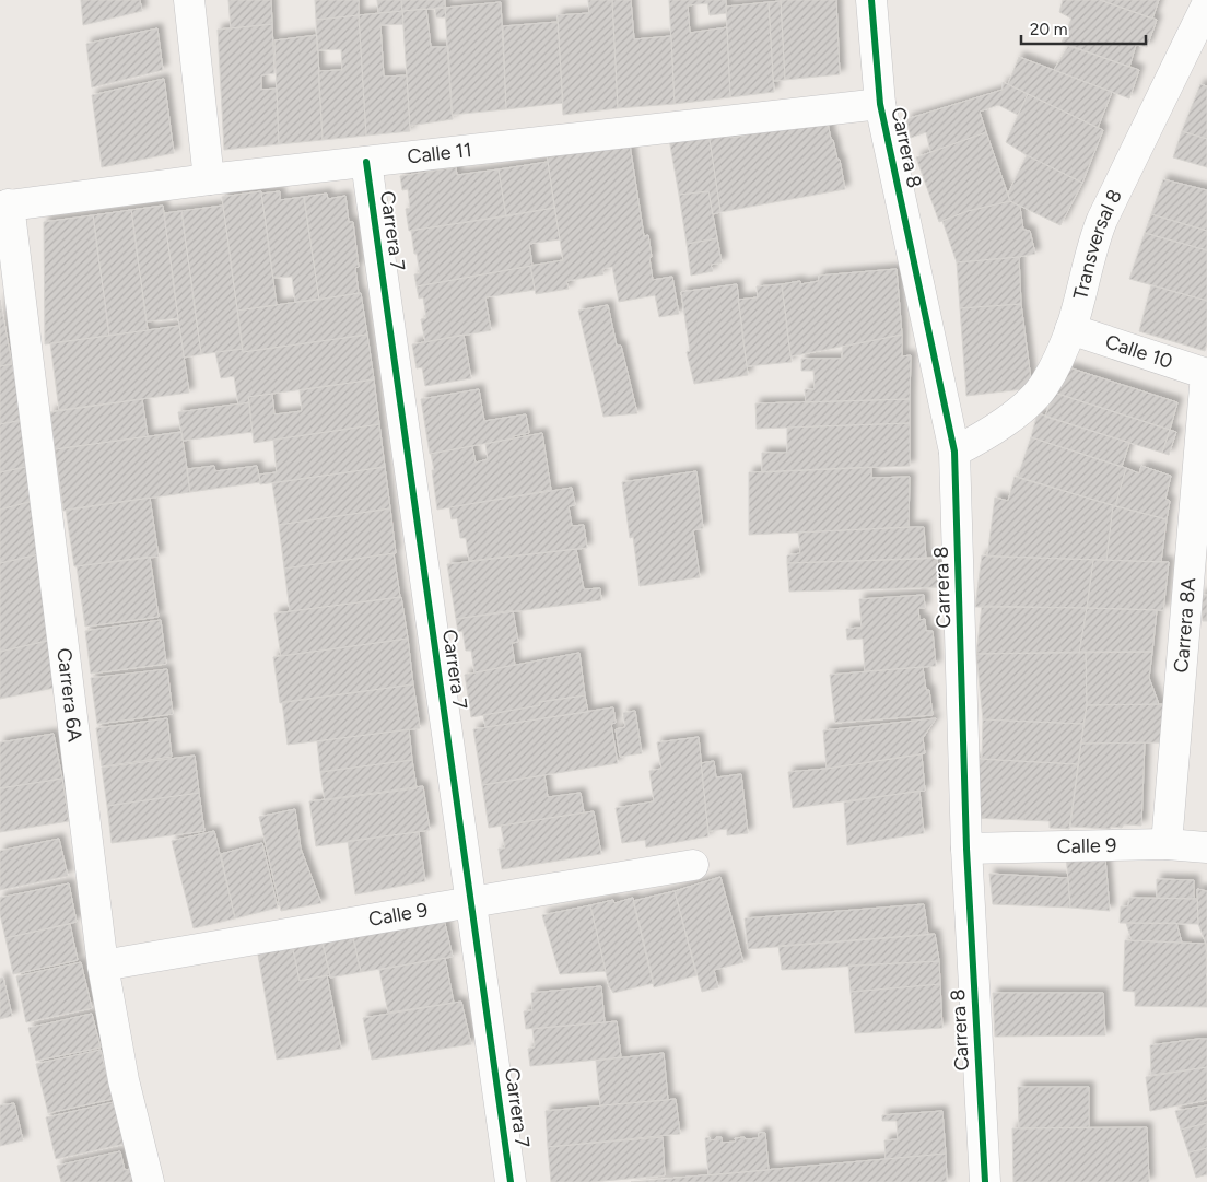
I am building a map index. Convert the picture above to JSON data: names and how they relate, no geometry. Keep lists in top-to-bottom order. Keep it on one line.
{"streets":{"street":["Carrera 8","Calle 11","Carrera 7","Transversal 8","Calle 10","Carrera 8A","Carrera 6A","Calle 9"]},"crossings":[["Carrera 8","Calle 11"],["Carrera 8","Transversal 8"],["Carrera 8","Calle 9"],["Calle 11","Carrera 7"],["Calle 11","Carrera 6A"],["Carrera 7","Calle 9"],["Transversal 8","Calle 10"],["Calle 10","Carrera 8A"],["Carrera 8A","Calle 9"],["Carrera 6A","Calle 9"]],"scale_bar":"20 m"}
